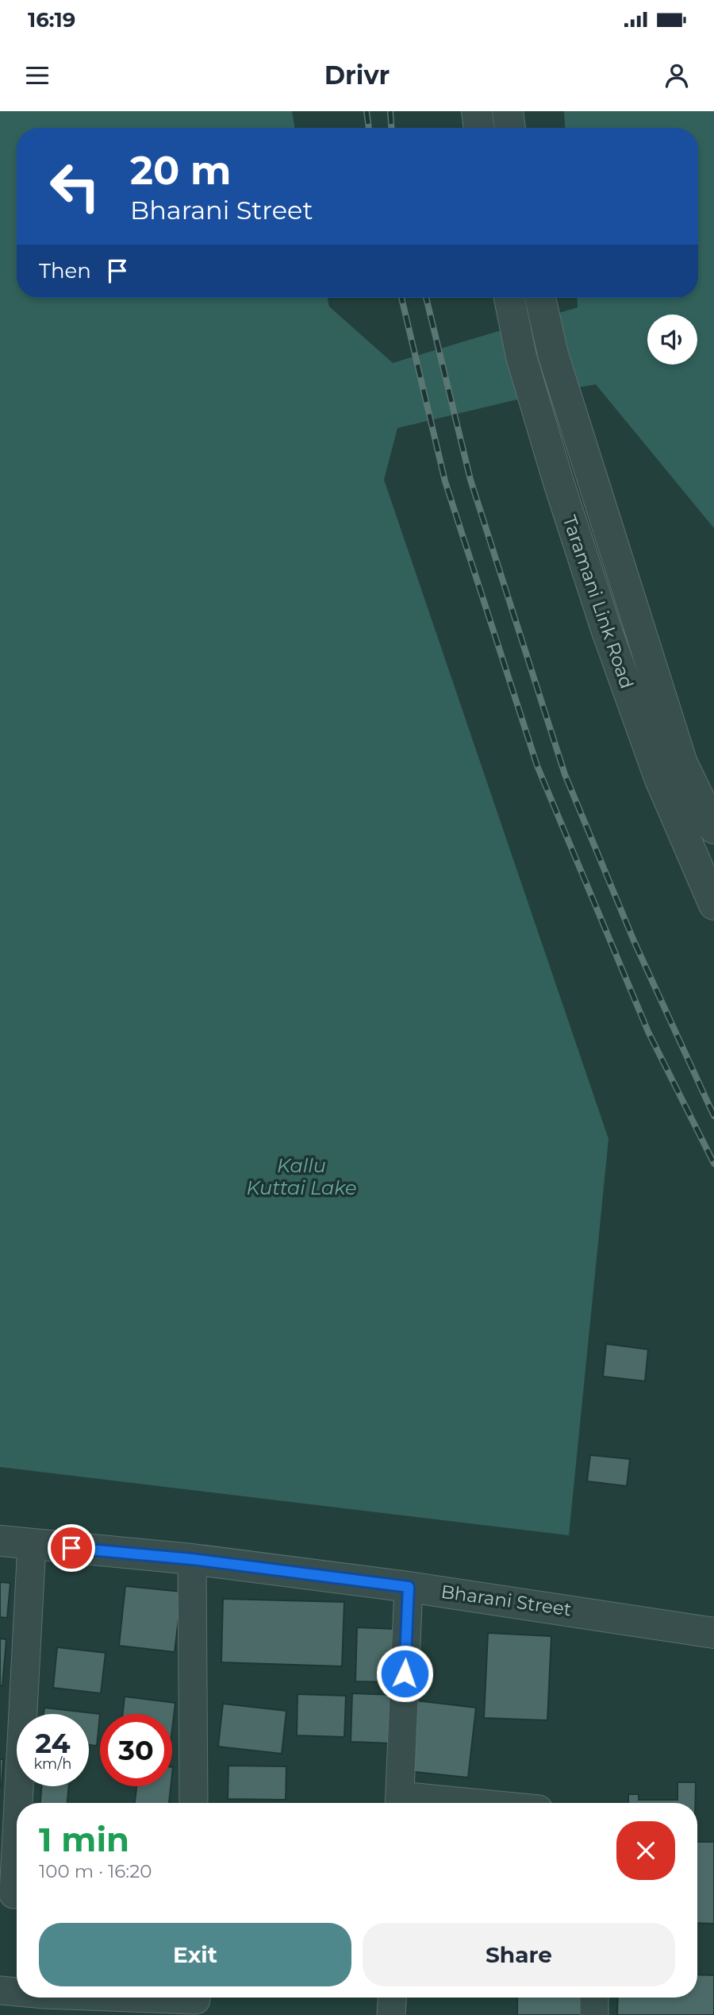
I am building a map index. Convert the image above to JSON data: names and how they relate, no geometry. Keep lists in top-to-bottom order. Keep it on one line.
{"streets":{"street":["Taramani Link Road","Bharani Street"]},"water":["Kallu Kuttai Lake"],"page":{"status":"16:19","header":"Drivr","turn":["20 m","Bharani Street"],"then":"Then","speed":"24 km/h","limit":"30","heading":["1 min","100 m · 16:20"],"buttons":["Exit","Share"]}}
